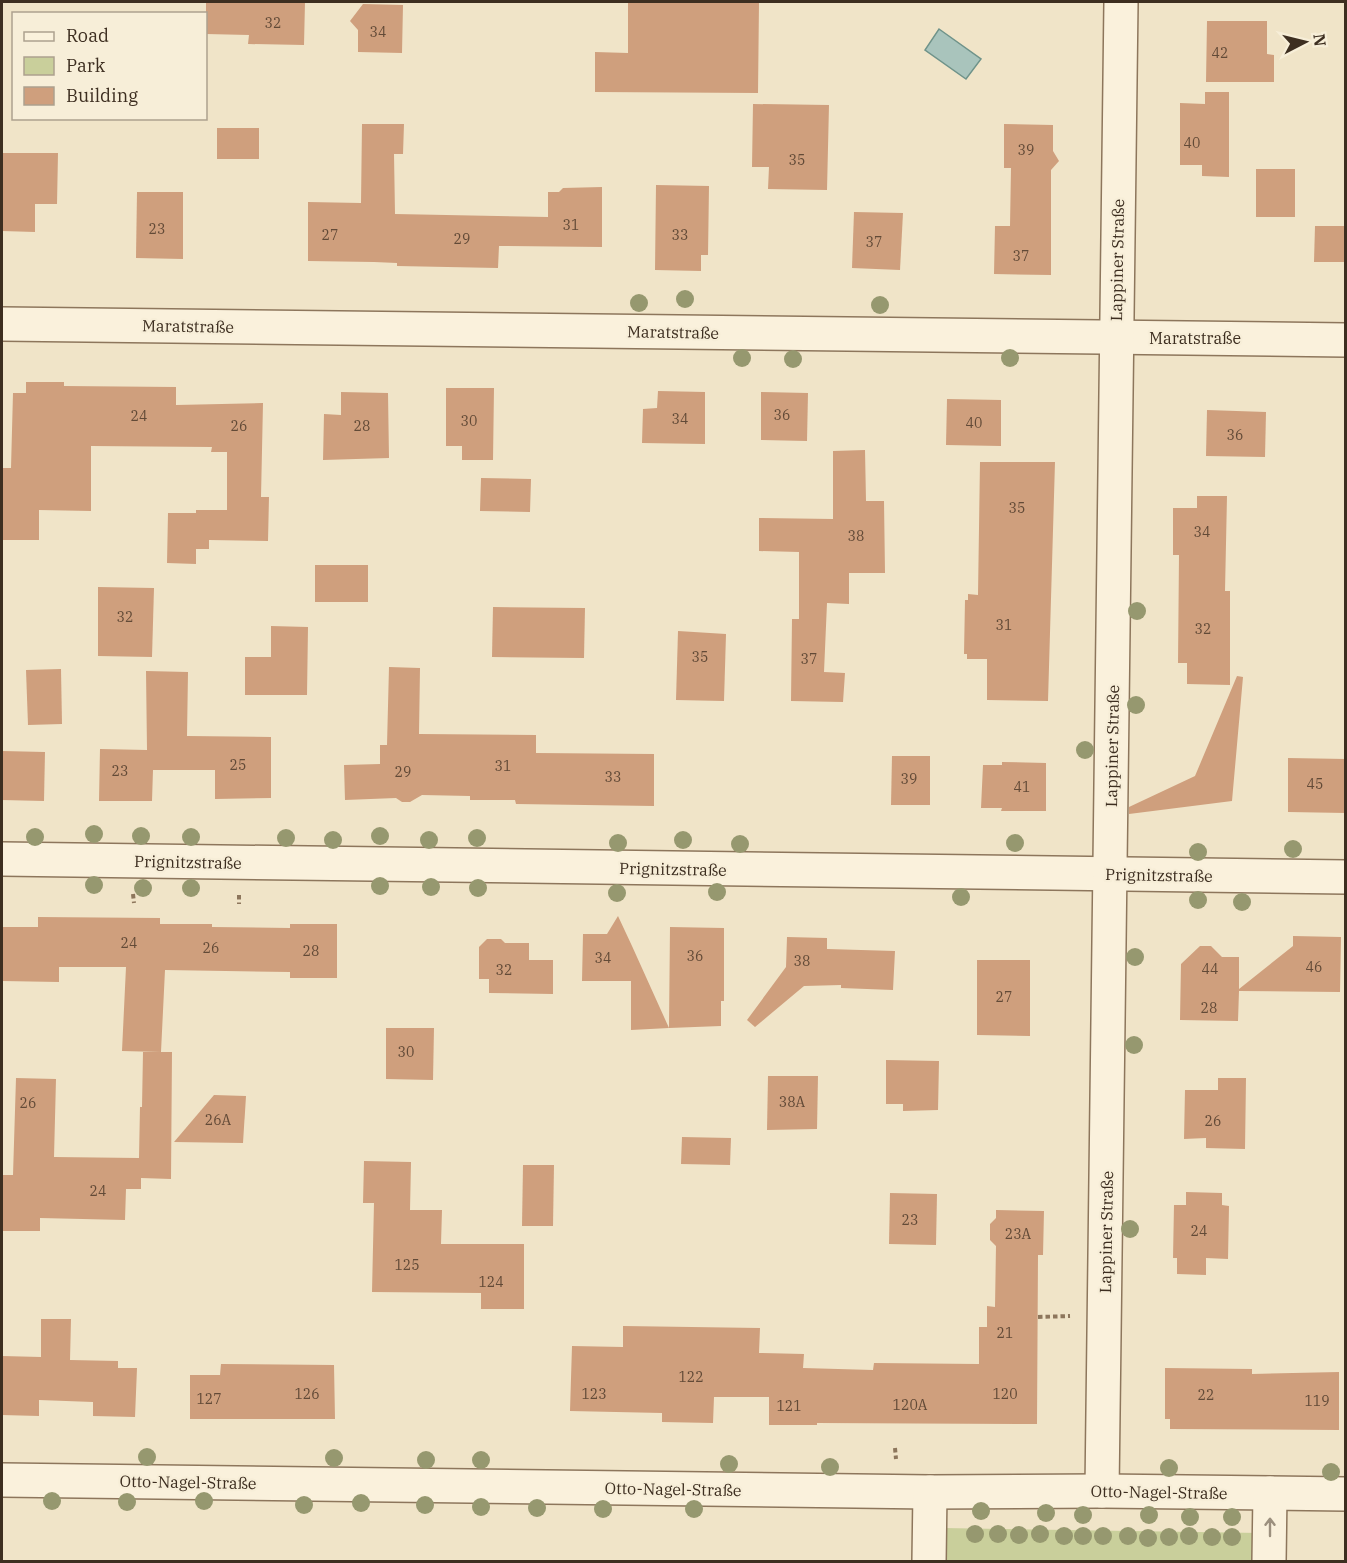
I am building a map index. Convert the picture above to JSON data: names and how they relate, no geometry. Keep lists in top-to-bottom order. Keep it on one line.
{"streets":{"street":["Lappiner Straße","Maratstraße","Prignitzstraße","Otto-Nagel-Straße"]},"crossings":[["Lappiner Straße","Maratstraße"],["Lappiner Straße","Prignitzstraße"],["Lappiner Straße","Otto-Nagel-Straße"]],"house_numbers":["32","34","42","40","39","35","31","23","27","33","29","37","37","36","24","34","30","40","26","28","36","35","34","38","32","31","32","35","37","25","31","23","29","33","39","45","41","24","26","28","36","34","38","46","44","32","27","28","30","38A","26","26A","26","24","23","24","23A","125","124","21","122","126","123","120","22","127","119","120A","121"],"legend":["Road","Park","Building"],"north":"right"}
